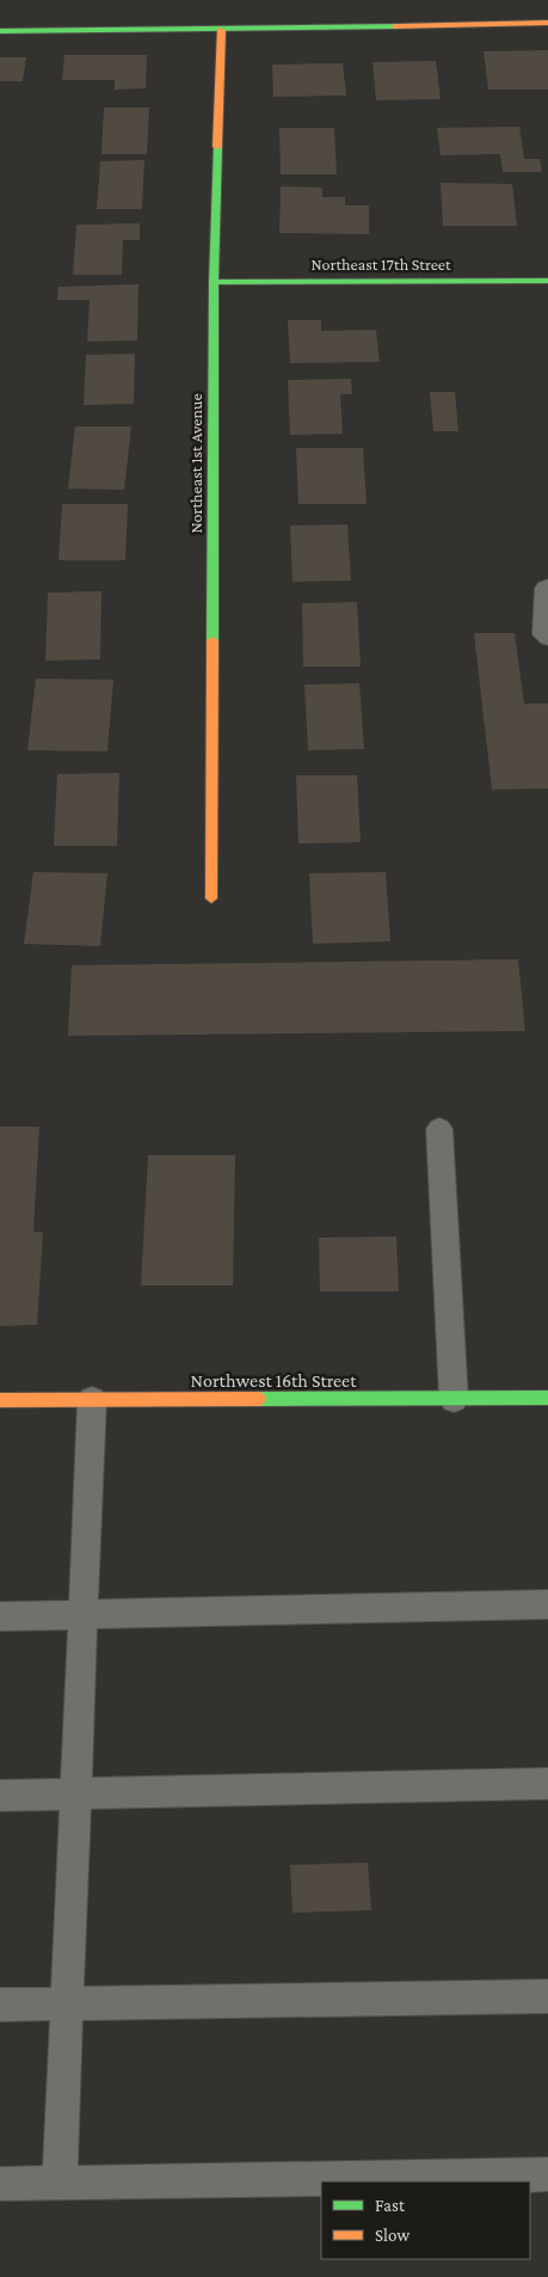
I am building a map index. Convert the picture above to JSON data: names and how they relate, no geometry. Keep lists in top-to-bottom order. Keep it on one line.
{"streets":{"street":["Northeast 17th Street","Northeast 1st Avenue","Northwest 16th Street"]},"crossings":[["Northeast 17th Street","Northeast 1st Avenue"]],"legend":["Fast","Slow"]}
